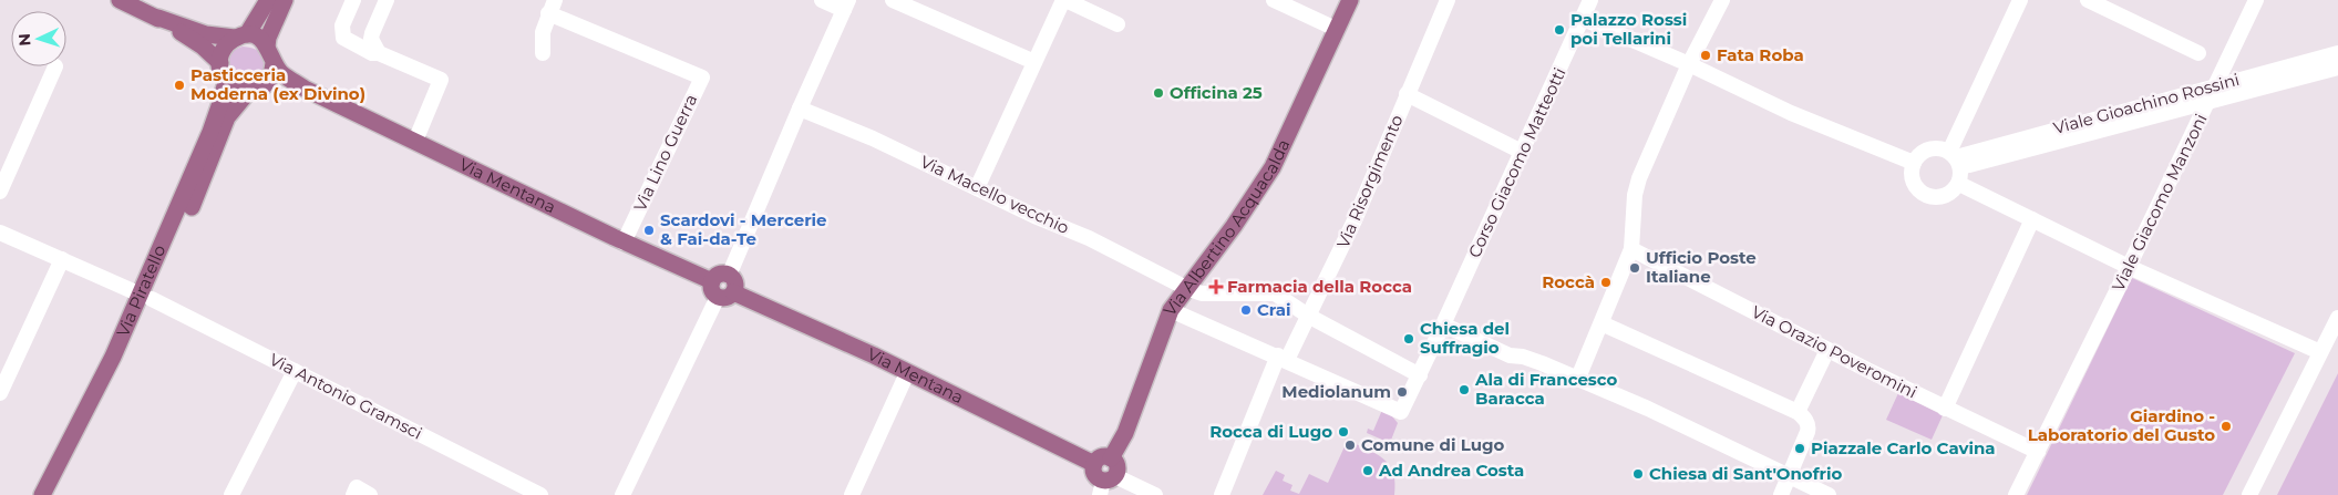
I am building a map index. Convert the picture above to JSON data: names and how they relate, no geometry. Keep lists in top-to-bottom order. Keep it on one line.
{"streets":{"main road":["Via Mentana","Via Albertino Acquacalda","Via Piratello"],"street":["Viale Gioachino Rossini","Via Lino Guerra","Corso Giacomo Matteotti","Via Risorgimento","Via Macello vecchio","Viale Giacomo Manzoni","Via Orazio Poveromini","Via Antonio Gramsci"]},"crossings":[["Viale Gioachino Rossini","Viale Giacomo Manzoni"],["Via Lino Guerra","Via Mentana"],["Corso Giacomo Matteotti","Via Macello vecchio"],["Via Risorgimento","Via Macello vecchio"],["Via Mentana","Via Albertino Acquacalda"],["Via Mentana","Via Piratello"],["Via Macello vecchio","Via Albertino Acquacalda"],["Viale Giacomo Manzoni","Via Orazio Poveromini"],["Via Piratello","Via Antonio Gramsci"]],"places":{"other":["Palazzo Rossi poi Tellarini","Fata Roba","Pasticceria Moderna (ex Divino)","Officina 25","Scardovi - Mercerie & Fai-da-Te","Ufficio Poste Italiane","Roccà","Crai","Chiesa del Suffragio","Ala di Francesco Baracca","Mediolanum","Giardino - Laboratorio del Gusto","Rocca di Lugo","Comune di Lugo","Piazzale Carlo Cavina","Ad Andrea Costa","Chiesa di Sant'Onofrio"],"health":["Farmacia della Rocca"]},"north":"left"}
